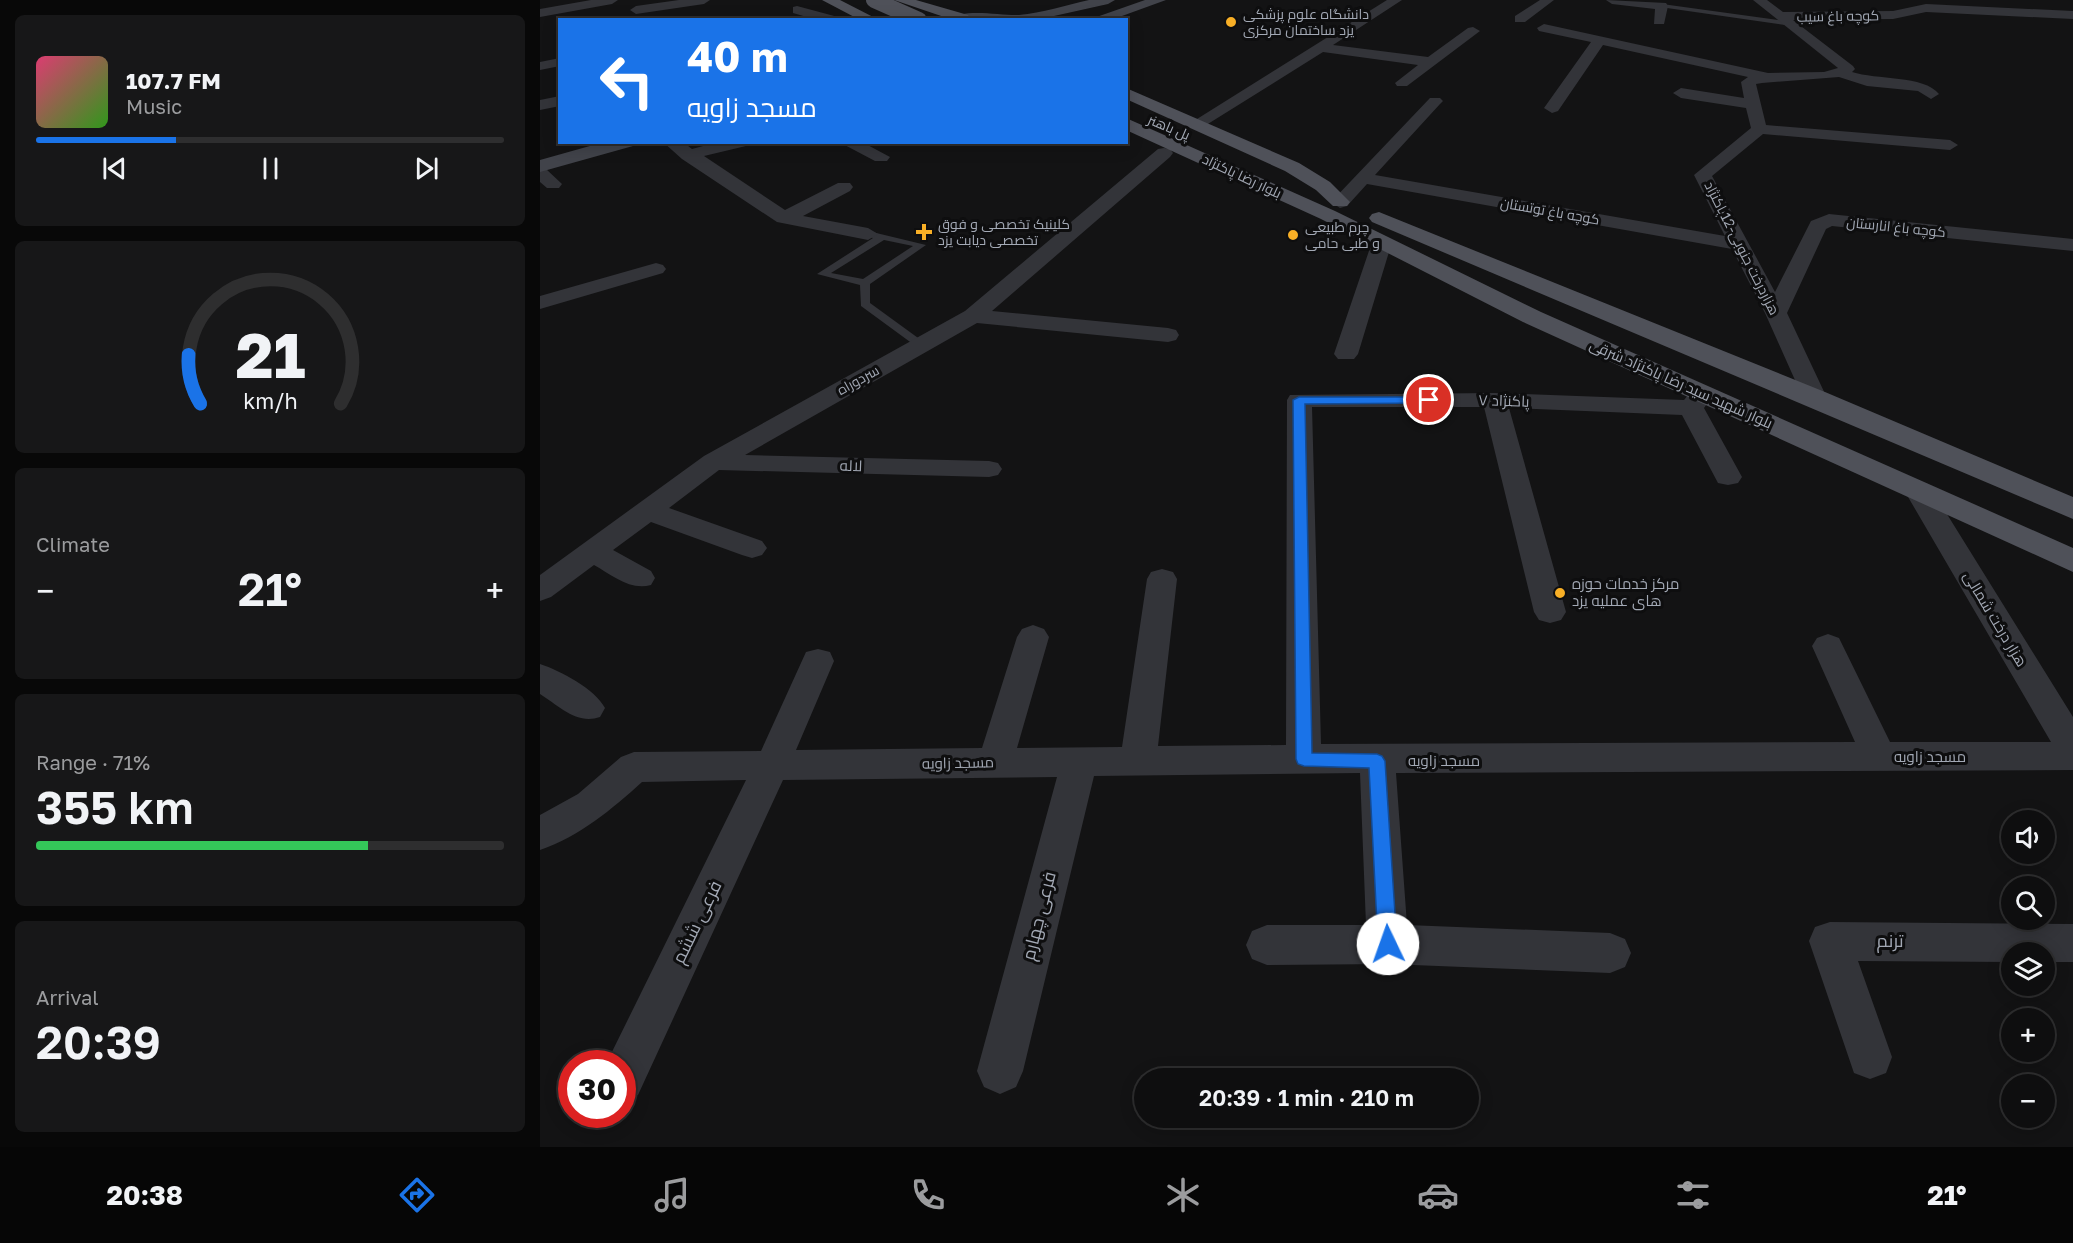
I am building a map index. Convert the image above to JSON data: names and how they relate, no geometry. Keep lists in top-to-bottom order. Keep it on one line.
{"streets":{"main road":["پل باهنر","بلوار رضا پاکنژاد","بلوار شهید سید رضا پاکنژاد شرقی"],"street":["کوچه باغ سیب","کوچه باغ توتستان","کوچه باغ انارستان","هزاردرخت جنوبی-12پاکنژاد","سردوراه","پاکنژاد ۷","لاله","هزار درخت شمالی","مسجد زاویه","فرعی چهارم","فرعی ششم","ترنم"]},"crossings":[["پل باهنر","بلوار رضا پاکنژاد"],["بلوار رضا پاکنژاد","بلوار شهید سید رضا پاکنژاد شرقی"],["کوچه باغ توتستان","هزاردرخت جنوبی-12پاکنژاد"],["کوچه باغ انارستان","هزاردرخت جنوبی-12پاکنژاد"],["هزاردرخت جنوبی-12پاکنژاد","بلوار شهید سید رضا پاکنژاد شرقی"],["سردوراه","لاله"],["بلوار شهید سید رضا پاکنژاد شرقی","پاکنژاد ۷"],["بلوار شهید سید رضا پاکنژاد شرقی","هزار درخت شمالی"],["پاکنژاد ۷","مسجد زاویه"],["مسجد زاویه","فرعی چهارم"],["مسجد زاویه","فرعی ششم"]],"places":{"other":["دانشگاه علوم پزشکی یزد ساختمان مرکزی","چرم طبیعی و طبی حامی","مرکز خدمات حوزه های عملیه یزد"],"health":["کلینیک تخصصی و فوق تخصصی دیابت یزد"]},"page":{"turn":["40 m","مسجد زاویه"],"song":["107.7 FM","Music"],"tile":["Climate",["Range · 71%","355 km"],["Arrival","20:39"]],"heat":["−","21°","+"],"map_buttons":["+","−"],"limit":"30","trip":"20:39 · 1 min · 210 m","tabs":["20:38","21°"],"gauge":["21","km/h"]}}
